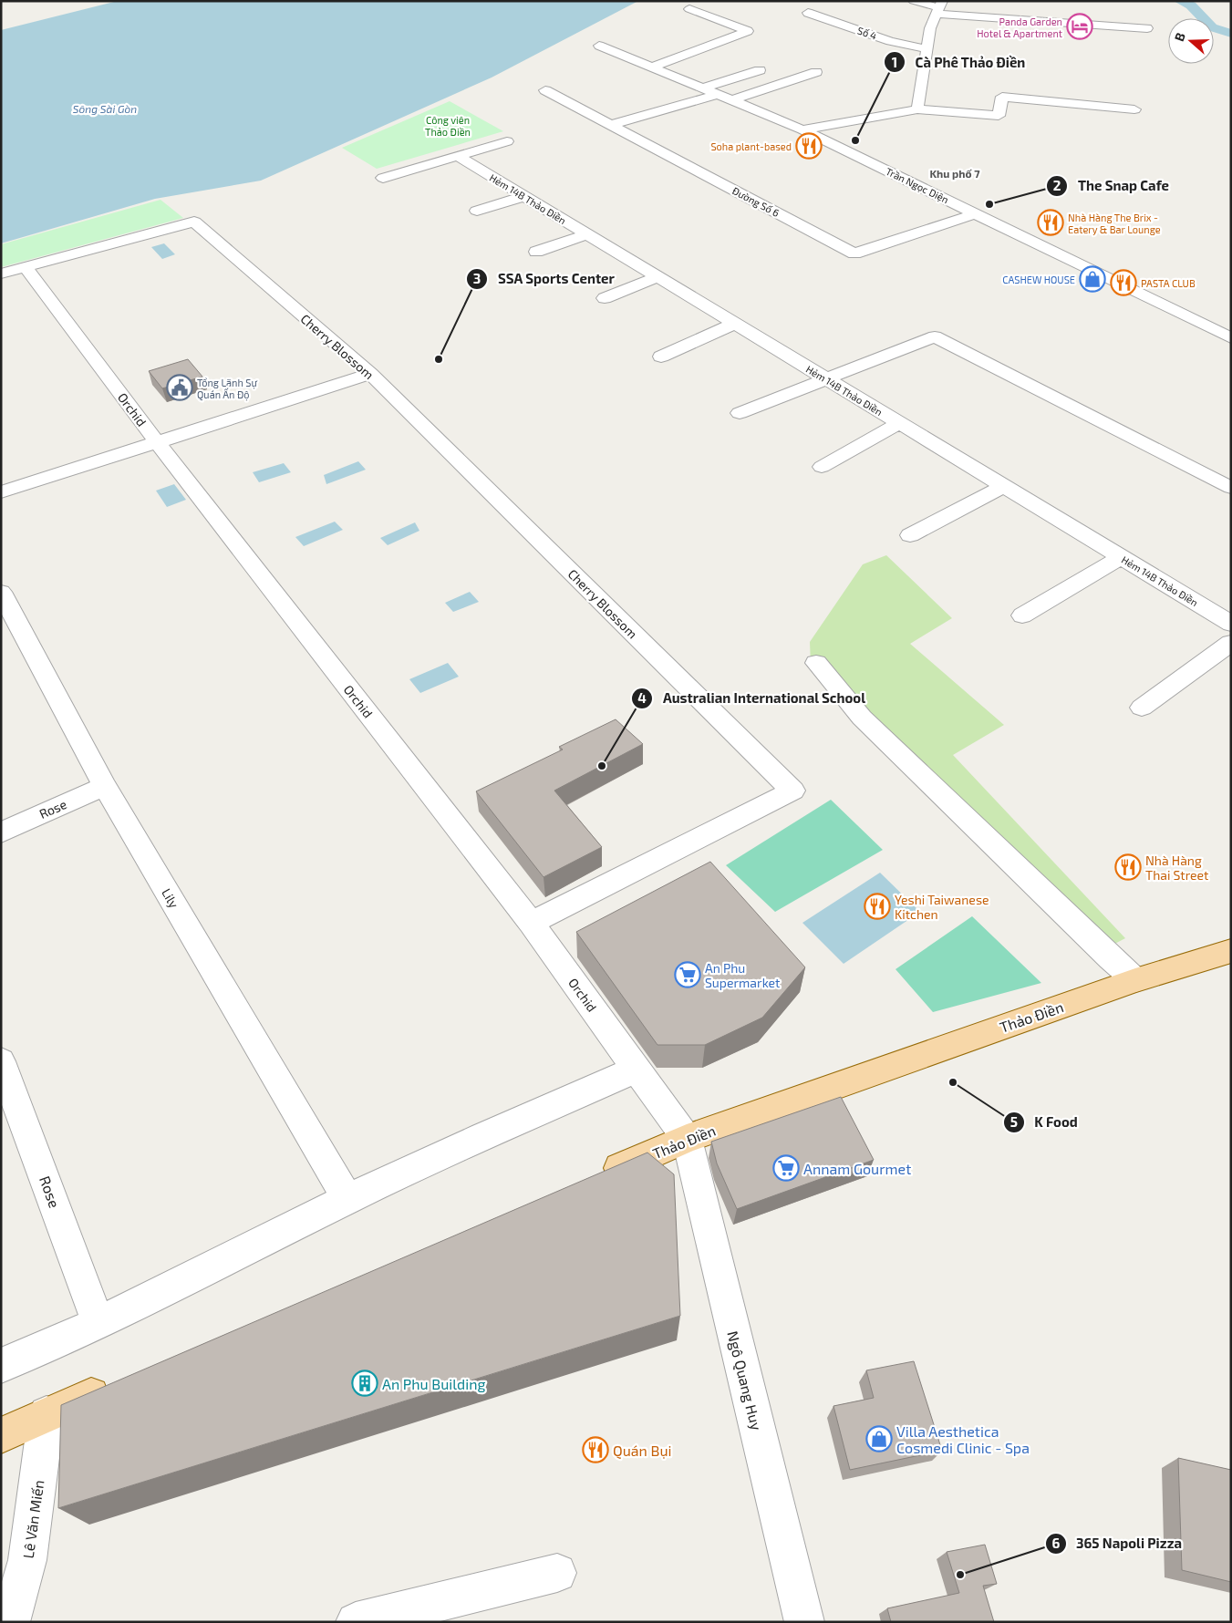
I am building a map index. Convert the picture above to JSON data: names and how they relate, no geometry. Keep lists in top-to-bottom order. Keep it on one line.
{"streets":{"main road":["Thảo Điền"],"street":["Số 4","Trần Ngọc Diện","Hẻm 14B Thảo Điền","Đường Số 6","Cherry Blossom","Orchid","Rose","Lily","Ngô Quang Huy","Lê Văn Miến"]},"crossings":[["Trần Ngọc Diện","Đường Số 6"],["Cherry Blossom","Orchid"],["Orchid","Thảo Điền"],["Orchid","Ngô Quang Huy"],["Rose","Lily"],["Thảo Điền","Ngô Quang Huy"]],"districts":["Khu phố 7"],"water":["Sông Sài Gòn"],"parks":["Công viên Thảo Điền"],"places":{"hotel":["Panda Garden Hotel & Apartment"],"other":["Cà Phê Thảo Điền","The Snap Cafe","SSA Sports Center","Australian International School","K Food","365 Napoli Pizza"],"restaurant":["Soha plant-based","Nhà Hàng The Brix - Eatery & Bar Lounge","PASTA CLUB","Nhà Hàng Thai Street","Yeshi Taiwanese Kitchen","Quán Bụi"],"shop":["CASHEW HOUSE","Villa Aesthetica Cosmedi Clinic - Spa"],"public building":["Tổng Lãnh Sự Quán Ấn Độ"],"supermarket":["An Phu Supermarket","Annam Gourmet"],"building":["An Phu Building"]},"north":"left"}
